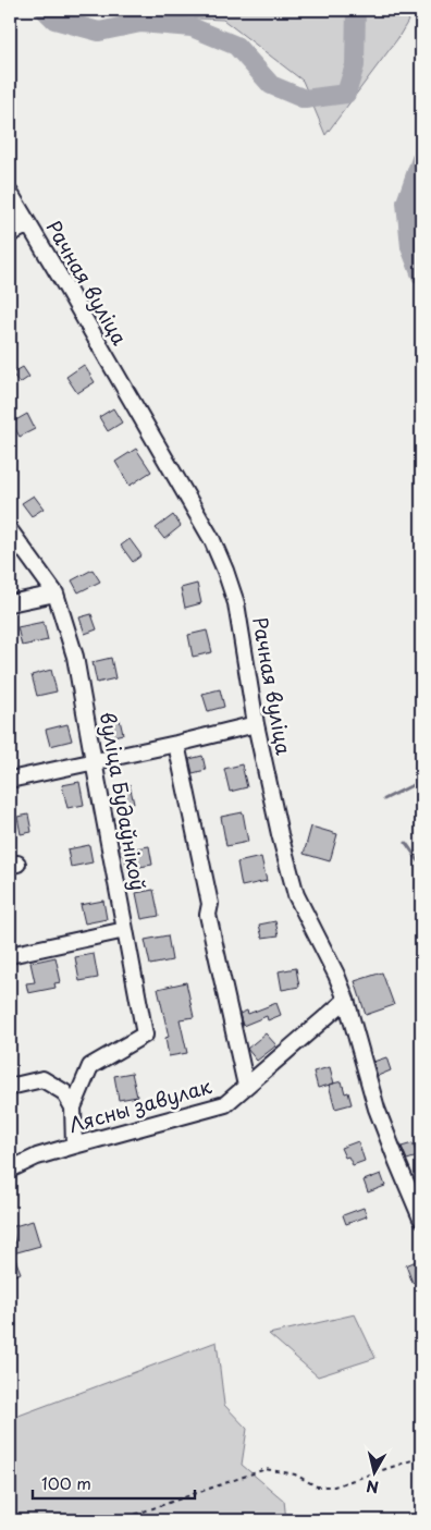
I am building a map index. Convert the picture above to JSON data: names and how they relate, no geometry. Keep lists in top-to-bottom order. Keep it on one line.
{"streets":{"street":["Рачная вуліца","вуліца Будаўнікоў","Лясны завулак"]},"crossings":[["Рачная вуліца","Лясны завулак"]],"scale_bar":"100 m","north":"bottom"}
